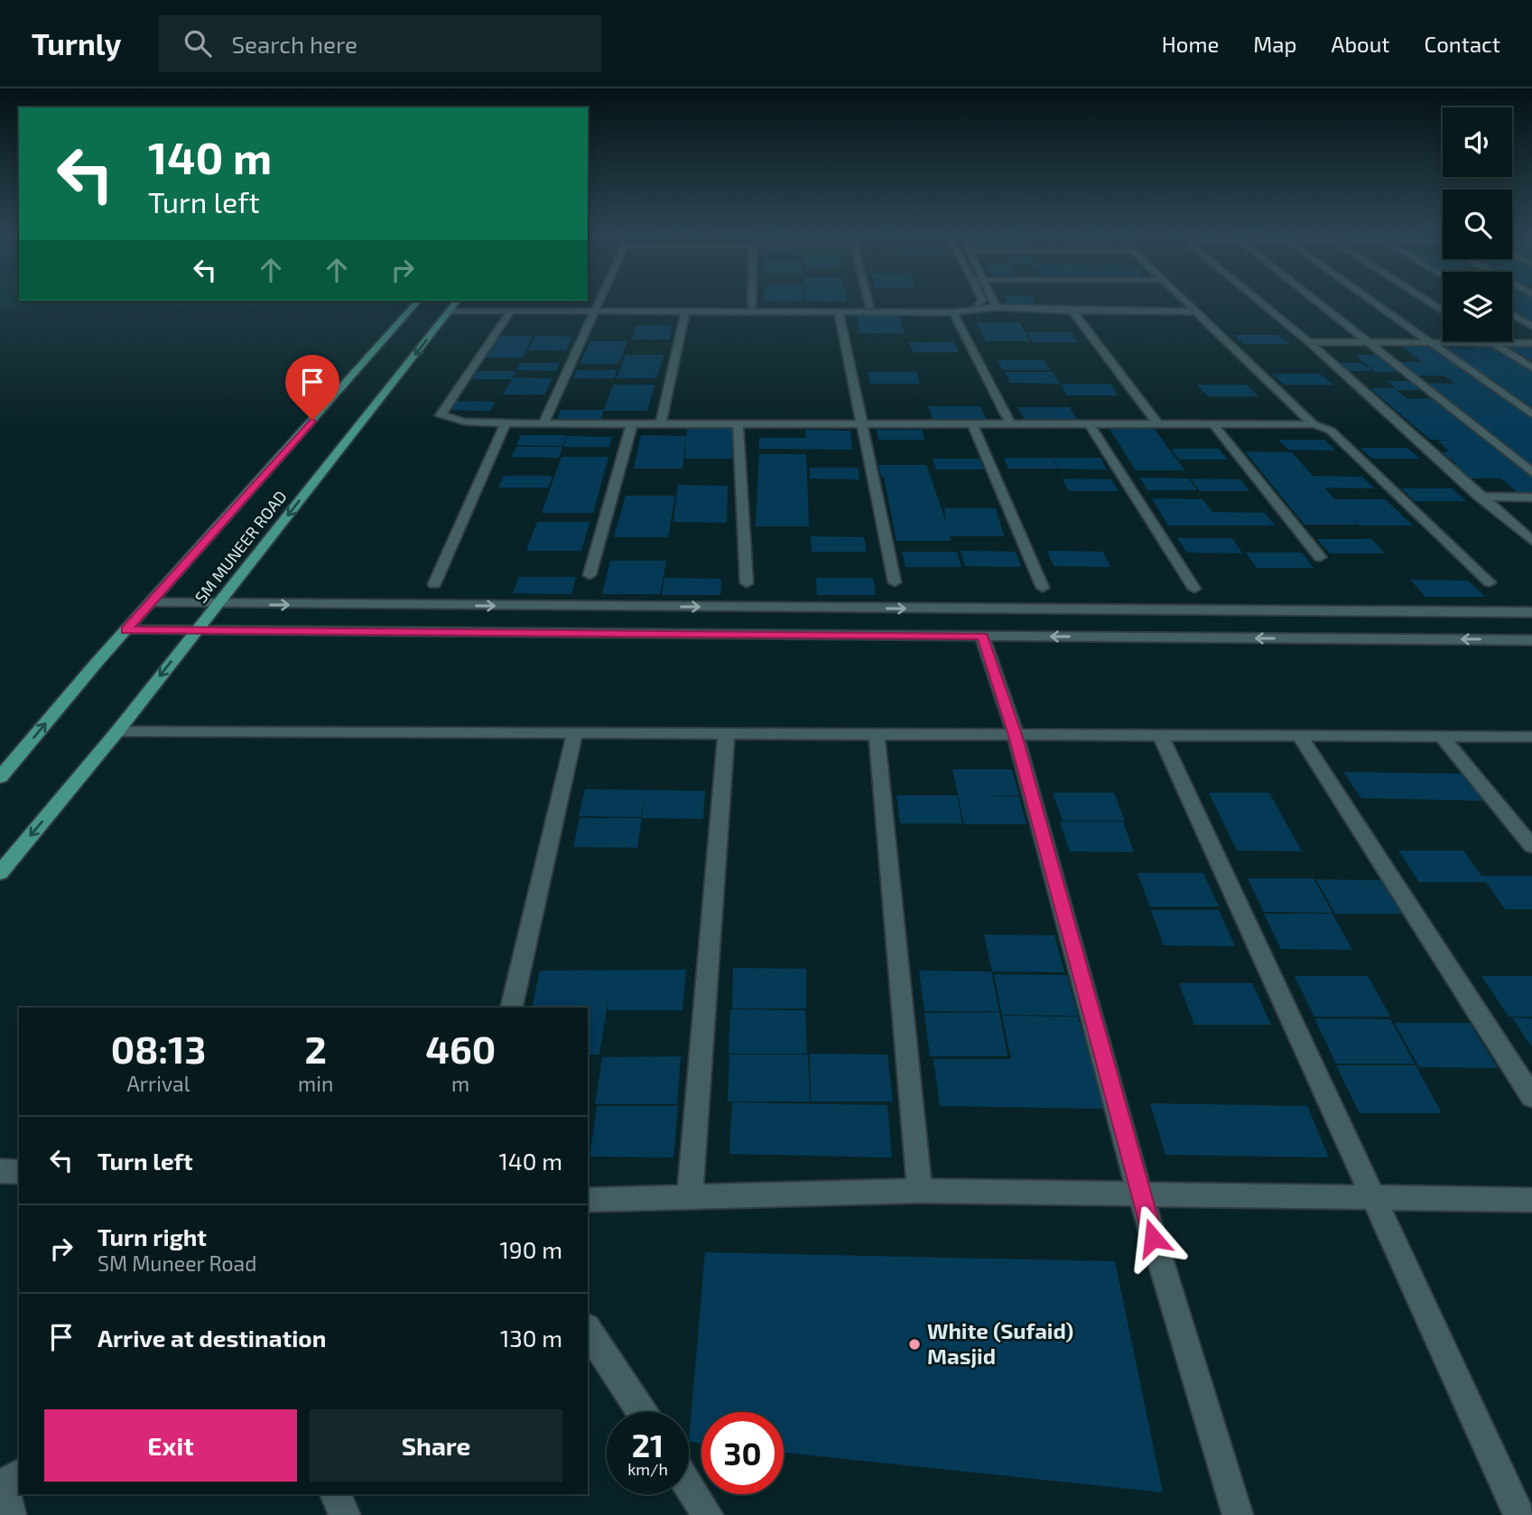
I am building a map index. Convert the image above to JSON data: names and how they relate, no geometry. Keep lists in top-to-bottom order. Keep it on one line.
{"streets":{"main road":["SM MUNEER ROAD"]},"places":["White (Sufaid) Masjid"],"page":{"header":"Turnly","search":"Search here","nav":["Home","Map","About","Contact"],"turn":["140 m","Turn left"],"eta":["08:13","Arrival","2","min","460","m"],"list":[{"name":"Turn left","value":"140 m"},{"name":"Turn right","note":"SM Muneer Road","value":"190 m"},{"name":"Arrive at destination","value":"130 m"}],"buttons":["Exit","Share"],"speed":"21 km/h","limit":"30"}}
